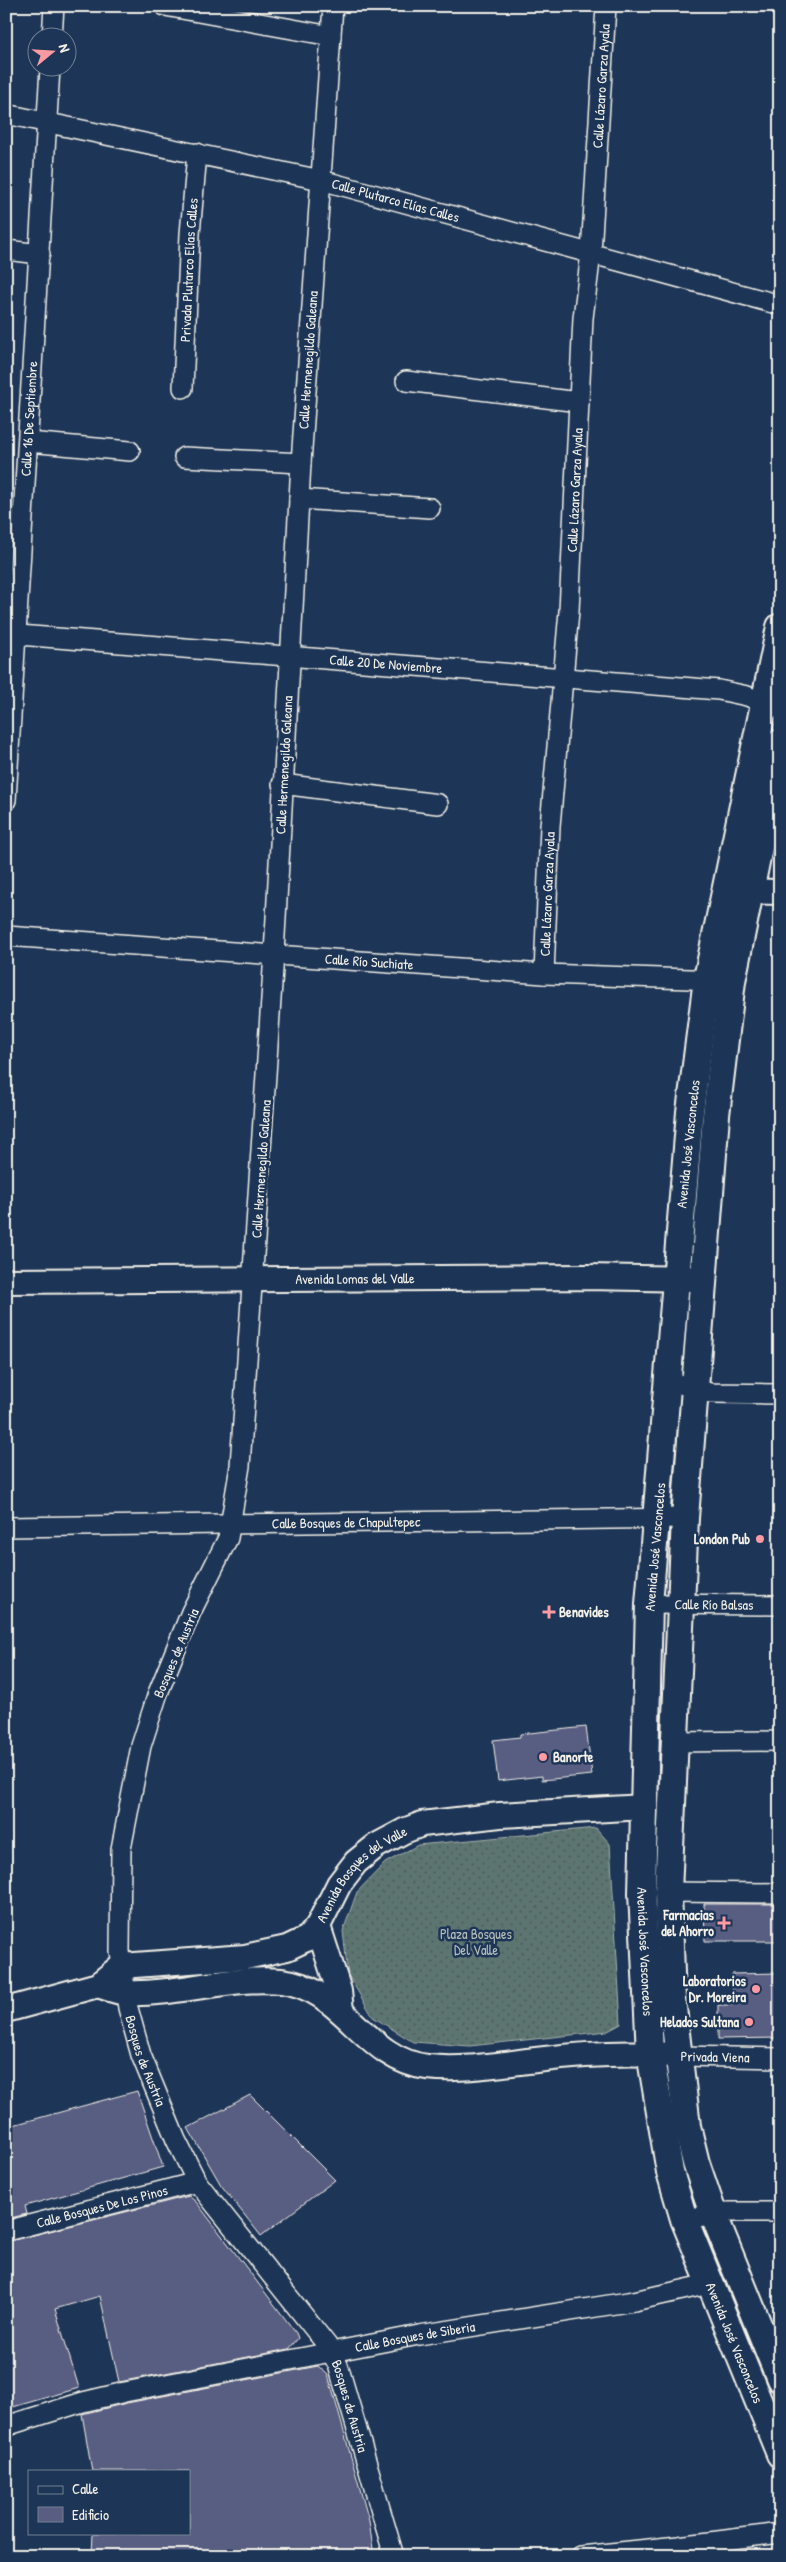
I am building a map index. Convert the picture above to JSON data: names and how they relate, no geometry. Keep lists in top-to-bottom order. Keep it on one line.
{"streets":{"main road":["Avenida José Vasconcelos"],"street":["Calle Lázaro Garza Ayala","Calle Plutarco Elías Calles","Privada Plutarco Elías Calles","Calle Hermenegildo Galeana","Calle 16 De Septiembre","Calle 20 De Noviembre","Calle Río Suchiate","Avenida Lomas del Valle","Calle Bosques de Chapultepec","Calle Río Balsas","Bosques de Austria","Avenida Bosques del Valle","Privada Viena","Calle Bosques De Los Pinos","Calle Bosques de Siberia"]},"crossings":[["Calle Lázaro Garza Ayala","Calle Plutarco Elías Calles"],["Calle Lázaro Garza Ayala","Calle 20 De Noviembre"],["Calle Lázaro Garza Ayala","Calle Río Suchiate"],["Calle Plutarco Elías Calles","Privada Plutarco Elías Calles"],["Calle Plutarco Elías Calles","Calle Hermenegildo Galeana"],["Calle Plutarco Elías Calles","Calle 16 De Septiembre"],["Calle Hermenegildo Galeana","Calle 20 De Noviembre"],["Calle Hermenegildo Galeana","Calle Río Suchiate"],["Calle Hermenegildo Galeana","Avenida Lomas del Valle"],["Calle Hermenegildo Galeana","Calle Bosques de Chapultepec"],["Calle Hermenegildo Galeana","Bosques de Austria"],["Calle 16 De Septiembre","Calle 20 De Noviembre"],["Calle 20 De Noviembre","Avenida José Vasconcelos"],["Calle Río Suchiate","Avenida José Vasconcelos"],["Avenida José Vasconcelos","Avenida Lomas del Valle"],["Avenida José Vasconcelos","Calle Bosques de Chapultepec"],["Avenida José Vasconcelos","Calle Río Balsas"],["Avenida José Vasconcelos","Avenida Bosques del Valle"],["Avenida José Vasconcelos","Privada Viena"],["Avenida José Vasconcelos","Calle Bosques de Siberia"],["Calle Bosques de Chapultepec","Bosques de Austria"],["Bosques de Austria","Avenida Bosques del Valle"],["Bosques de Austria","Calle Bosques De Los Pinos"],["Bosques de Austria","Calle Bosques de Siberia"]],"parks":["Plaza Bosques Del Valle"],"places":{"other":["London Pub","Banorte","Laboratorios Dr. Moreira","Helados Sultana"],"health":["Benavides","Farmacias del Ahorro"]},"legend":["Calle","Edificio"],"north":"right"}
